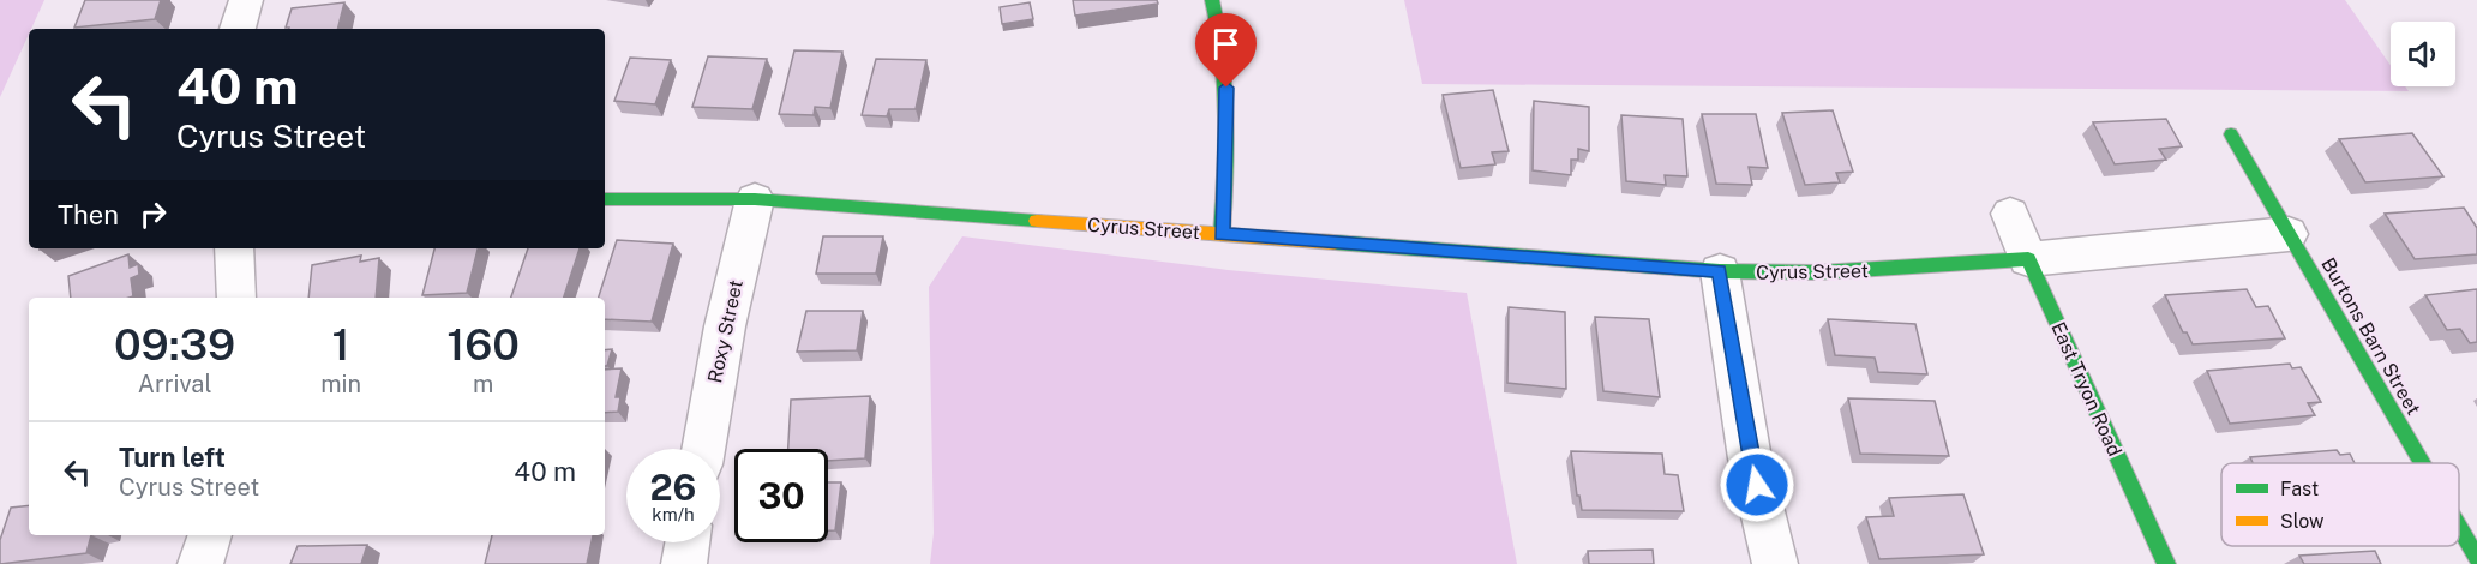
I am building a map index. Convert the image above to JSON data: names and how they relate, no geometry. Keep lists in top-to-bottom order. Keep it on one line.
{"streets":{"street":["Cyrus Street","Roxy Street","Burtons Barn Street","East Tryon Road"]},"crossings":[["Cyrus Street","Roxy Street"],["Cyrus Street","Burtons Barn Street"],["Cyrus Street","East Tryon Road"]],"legend":["Fast","Slow"],"page":{"turn":["40 m","Cyrus Street"],"then":"Then","eta":["09:39","Arrival","1","min","160","m"],"list":[{"name":"Turn left","note":"Cyrus Street","value":"40 m"}],"speed":"26 km/h","limit":"30"}}
